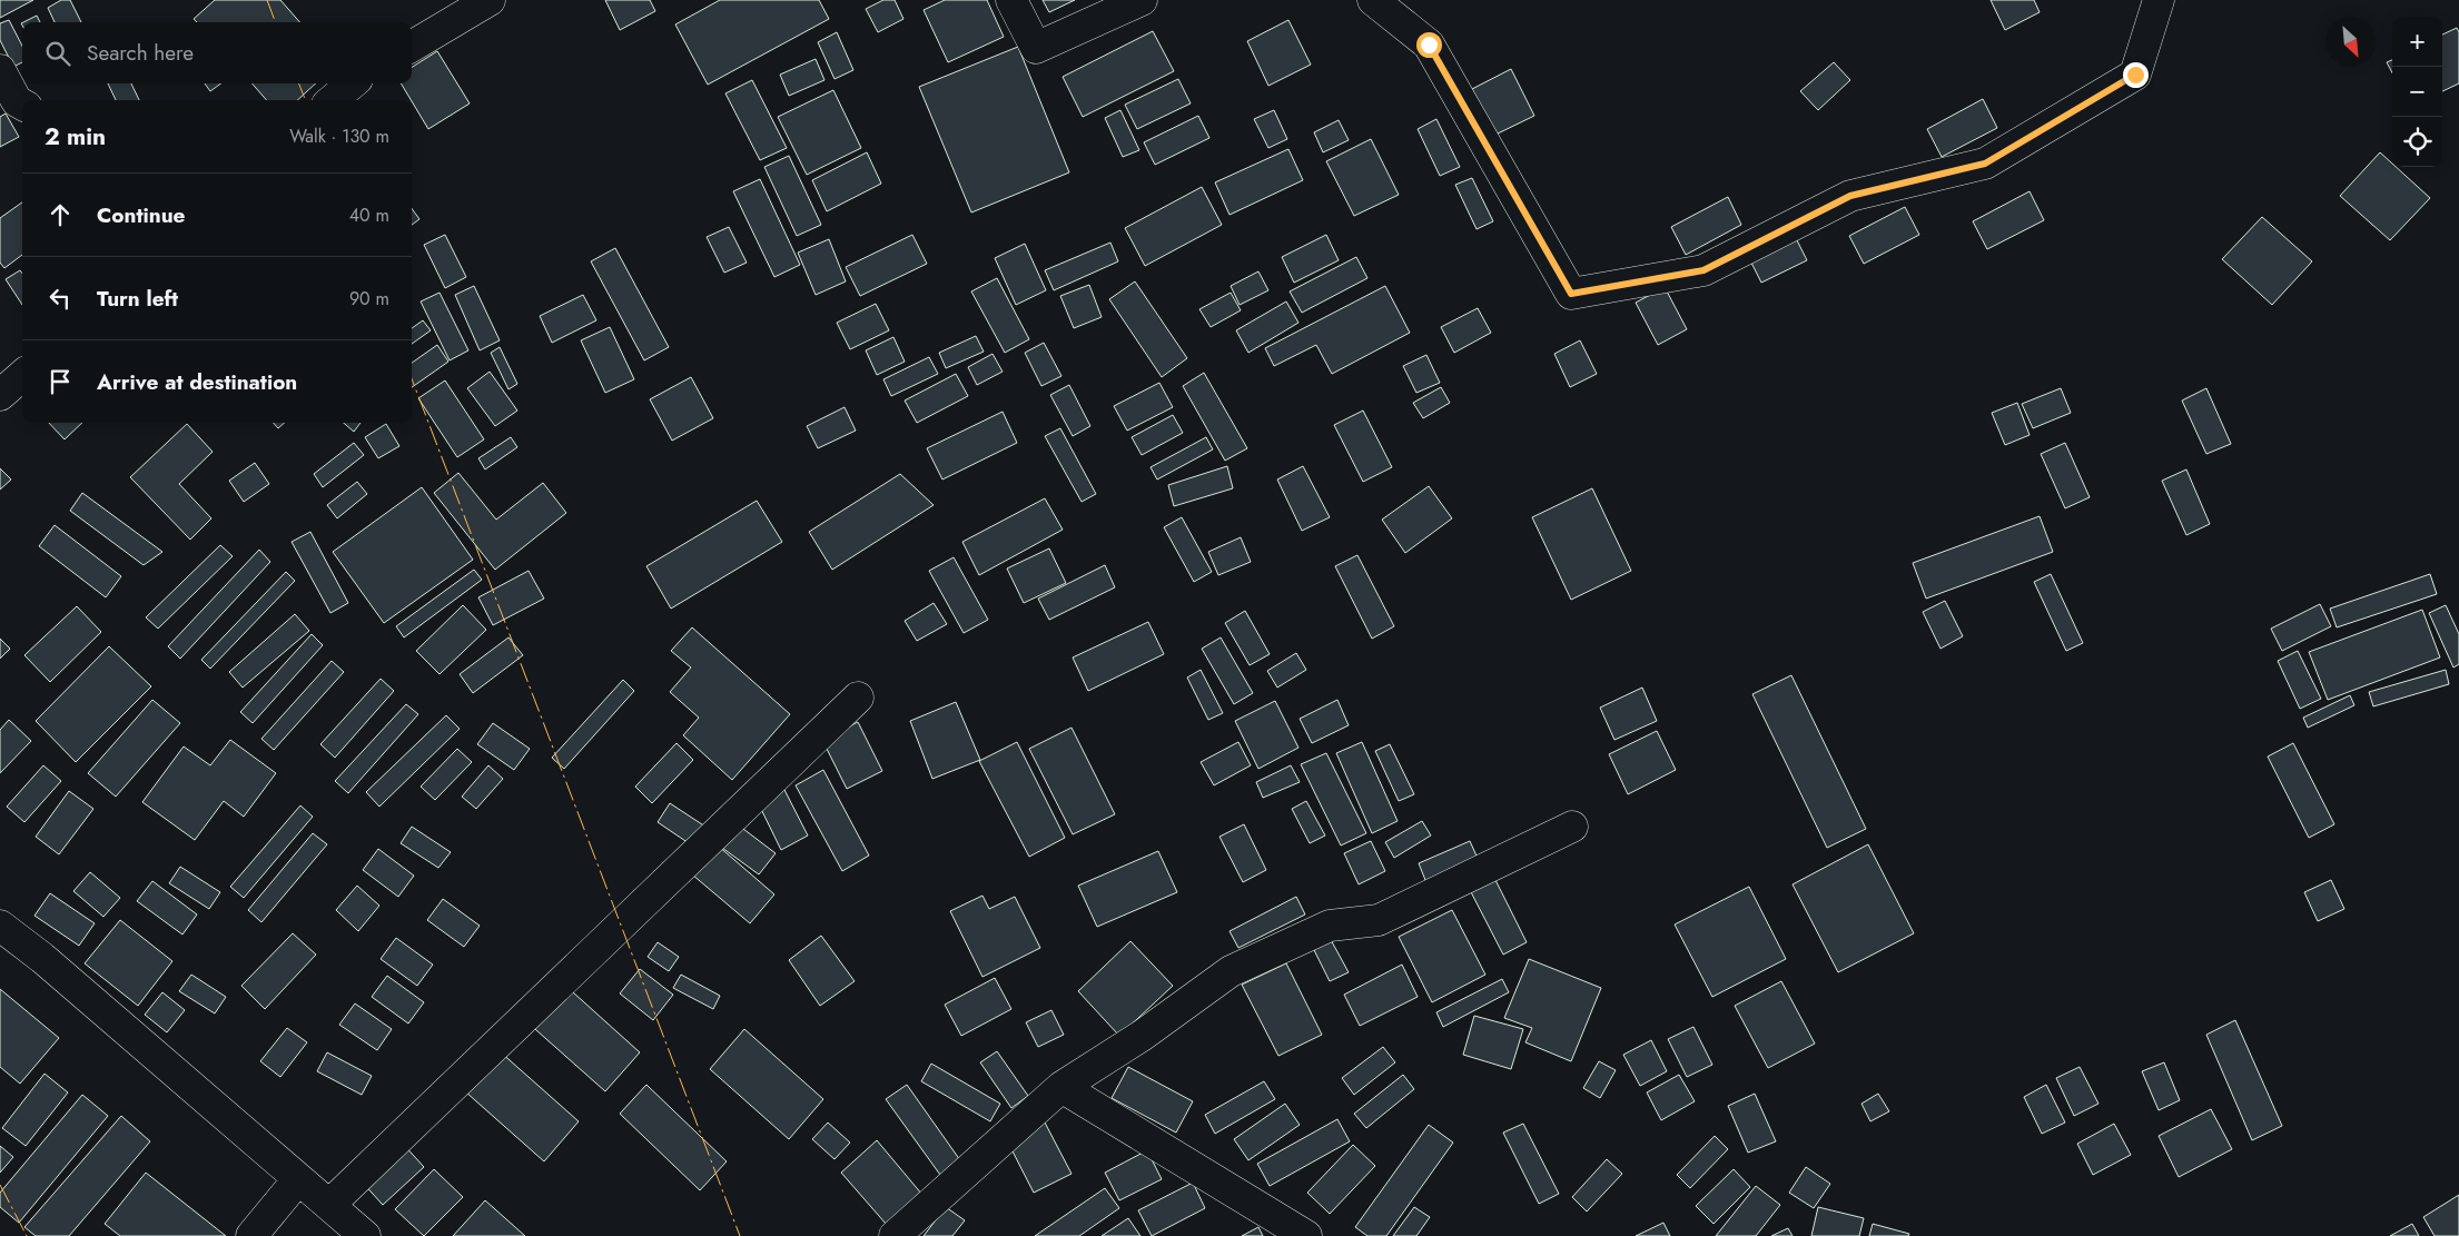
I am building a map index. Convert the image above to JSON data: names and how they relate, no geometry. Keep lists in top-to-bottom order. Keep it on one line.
{"north":"bottom right","page":{"map_buttons":["+","−"],"search":"Search here","heading":["2 min","Walk · 130 m"],"list":[["Continue","40 m"],["Turn left","90 m"],"Arrive at destination"]}}
